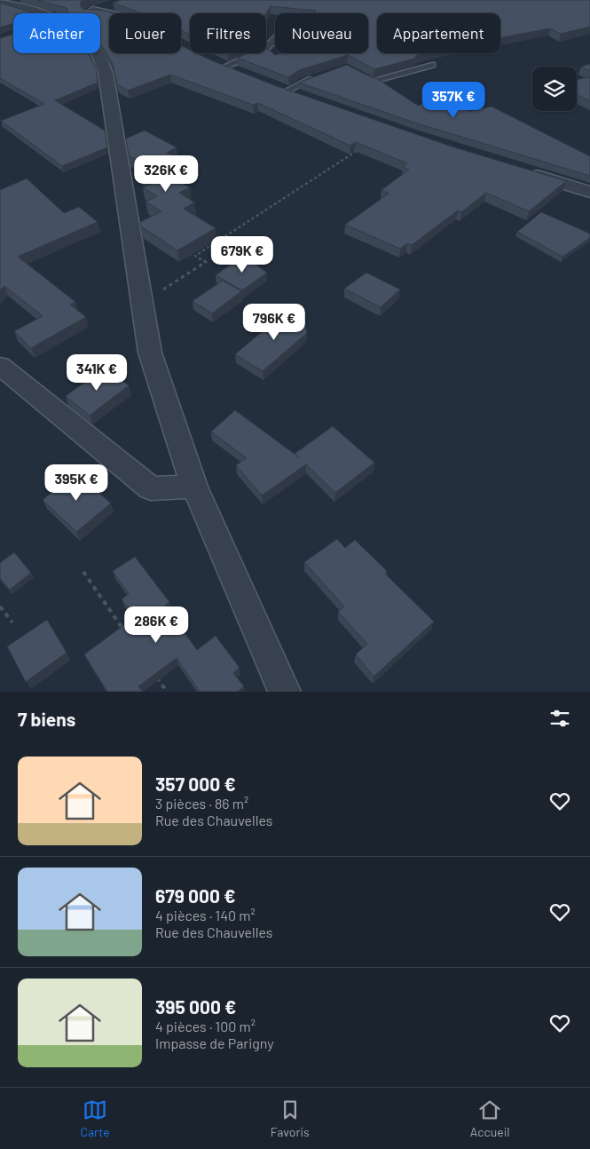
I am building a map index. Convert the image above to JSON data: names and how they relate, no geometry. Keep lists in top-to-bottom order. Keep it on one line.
{"page":{"chip":["Acheter","Louer","Filtres","Nouveau","Appartement"],"price":["357K €","326K €","679K €","796K €","341K €","395K €","286K €"],"heading":"7 biens","list":[{"name":"357 000 €","note":"3 pièces · 86 m² · Rue des Chauvelles"},{"name":"679 000 €","note":"4 pièces · 140 m² · Rue des Chauvelles"},{"name":"395 000 €","note":"4 pièces · 100 m² · Impasse de Parigny"}],"tabs":["Carte","Favoris","Accueil"]}}
